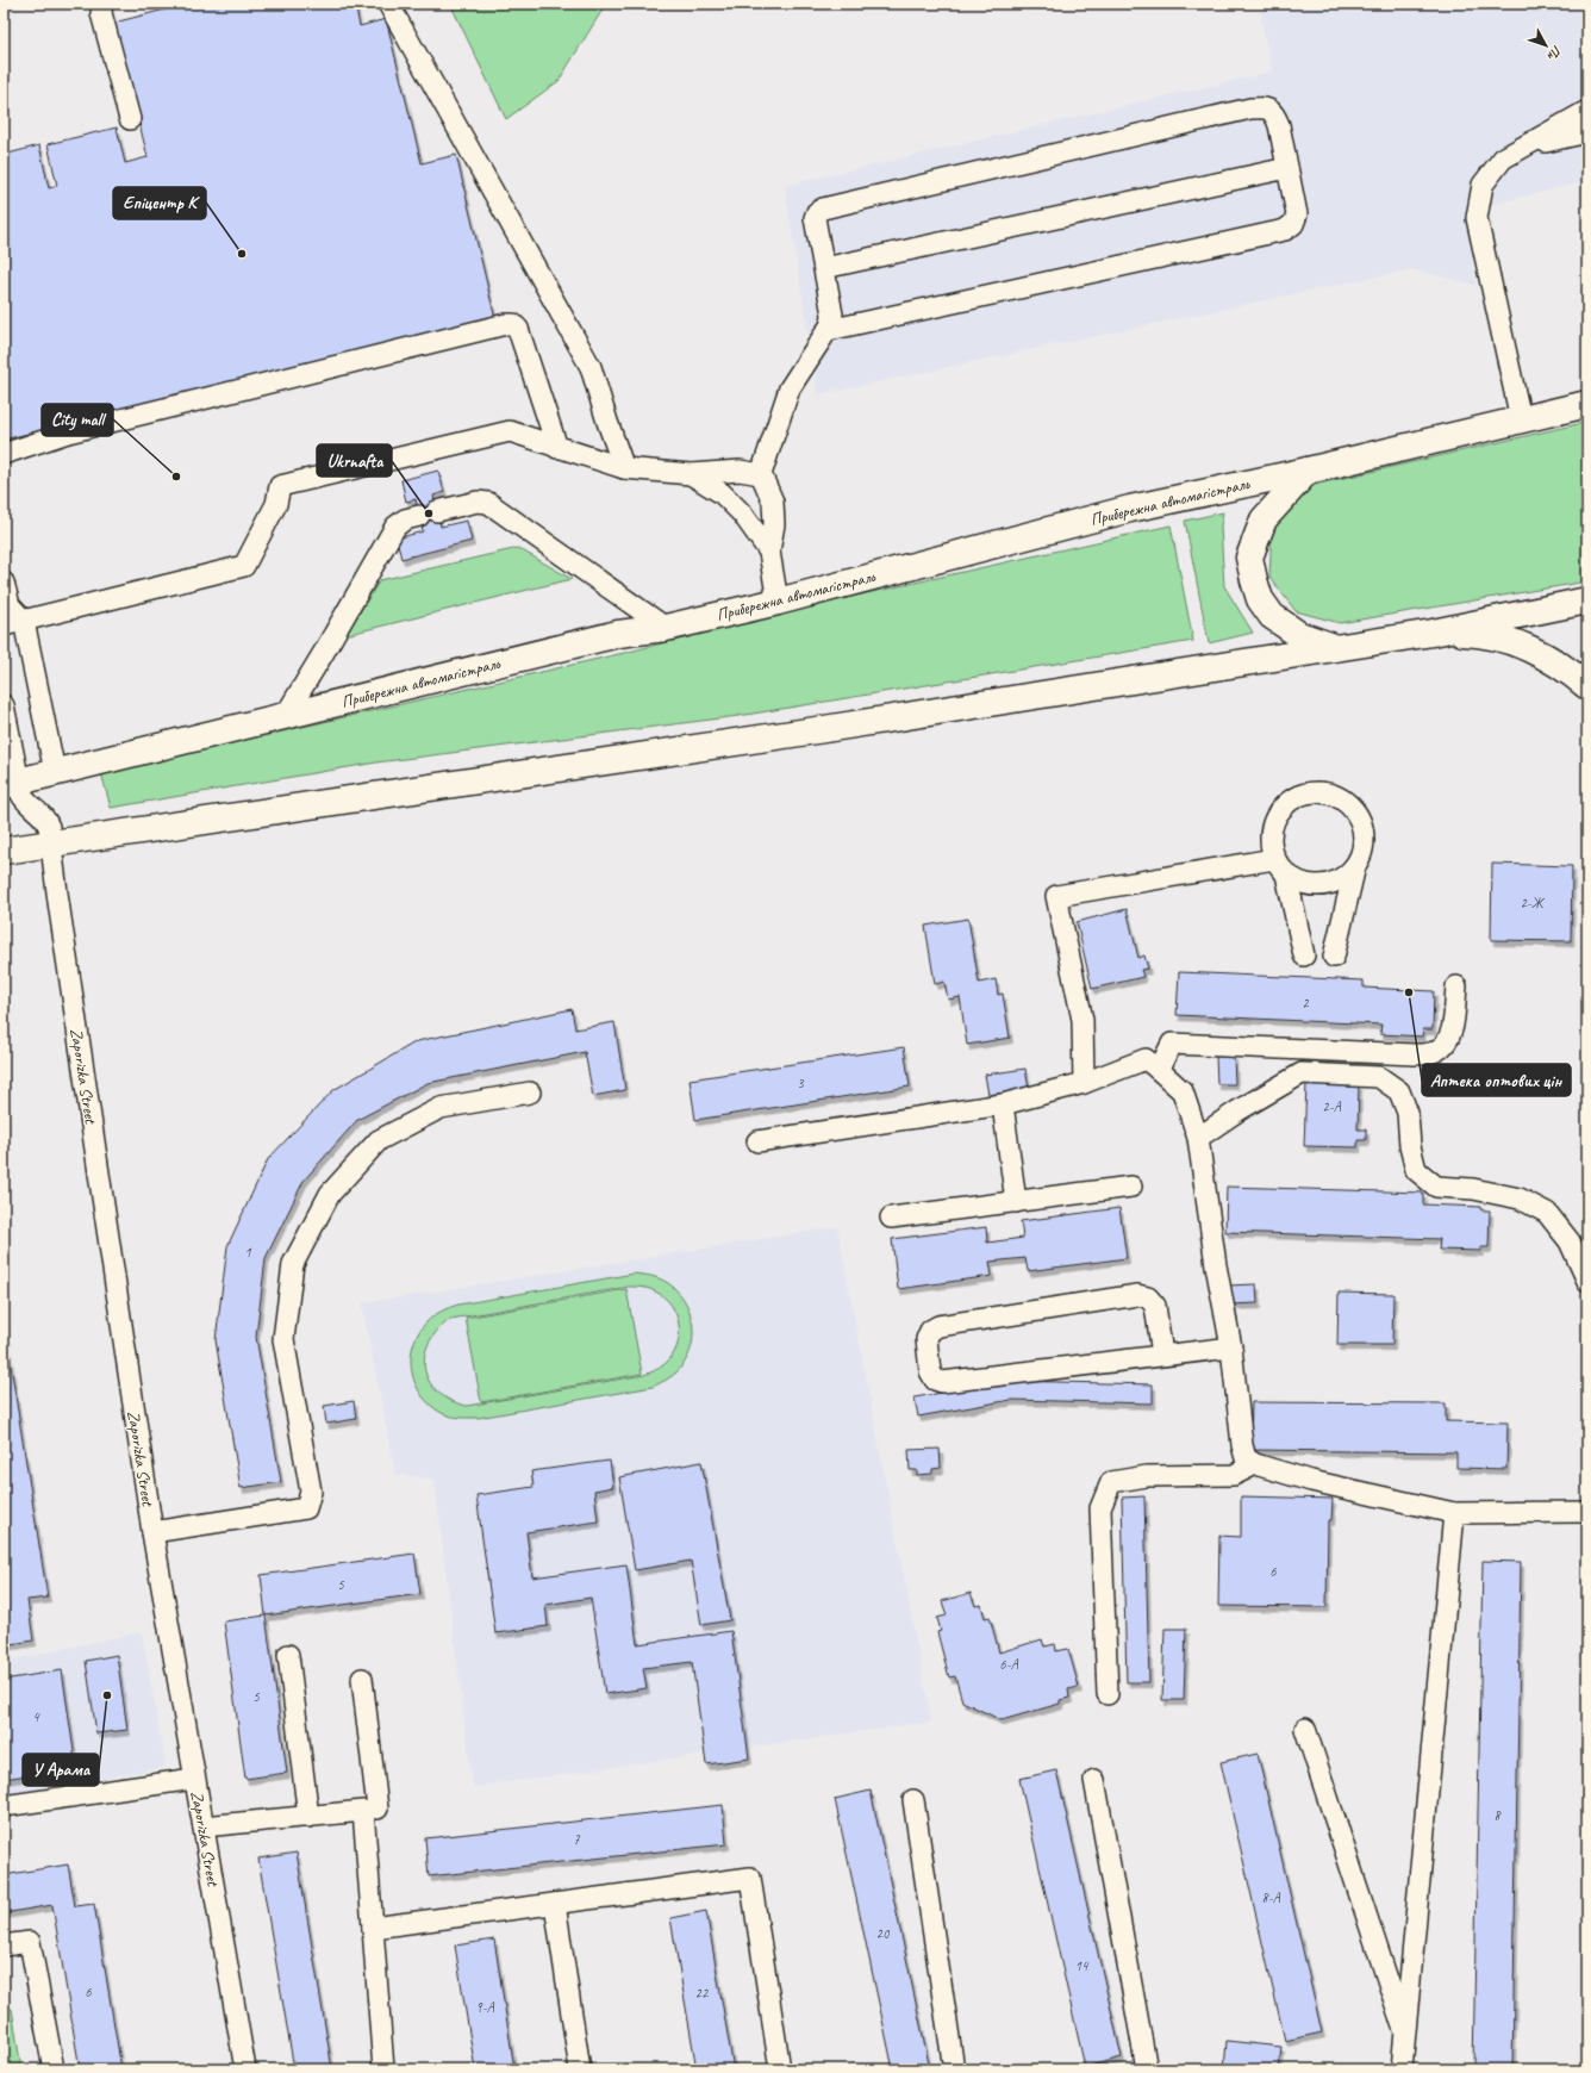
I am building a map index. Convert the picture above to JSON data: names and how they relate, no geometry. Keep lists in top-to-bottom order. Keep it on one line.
{"streets":{"main road":["Прибережна автомагістраль"],"street":["Zaporizka Street"]},"crossings":[["Прибережна автомагістраль","Zaporizka Street"]],"places":["Епіцентр К","City mall","Ukrnafta","Аптека оптових цін","У Арама"],"house_numbers":["2-Ж","2","3","2-А","1","6","5","6-А","5","4","8","7","8-А","20","14","6","22","9-А"],"north":"bottom right"}
